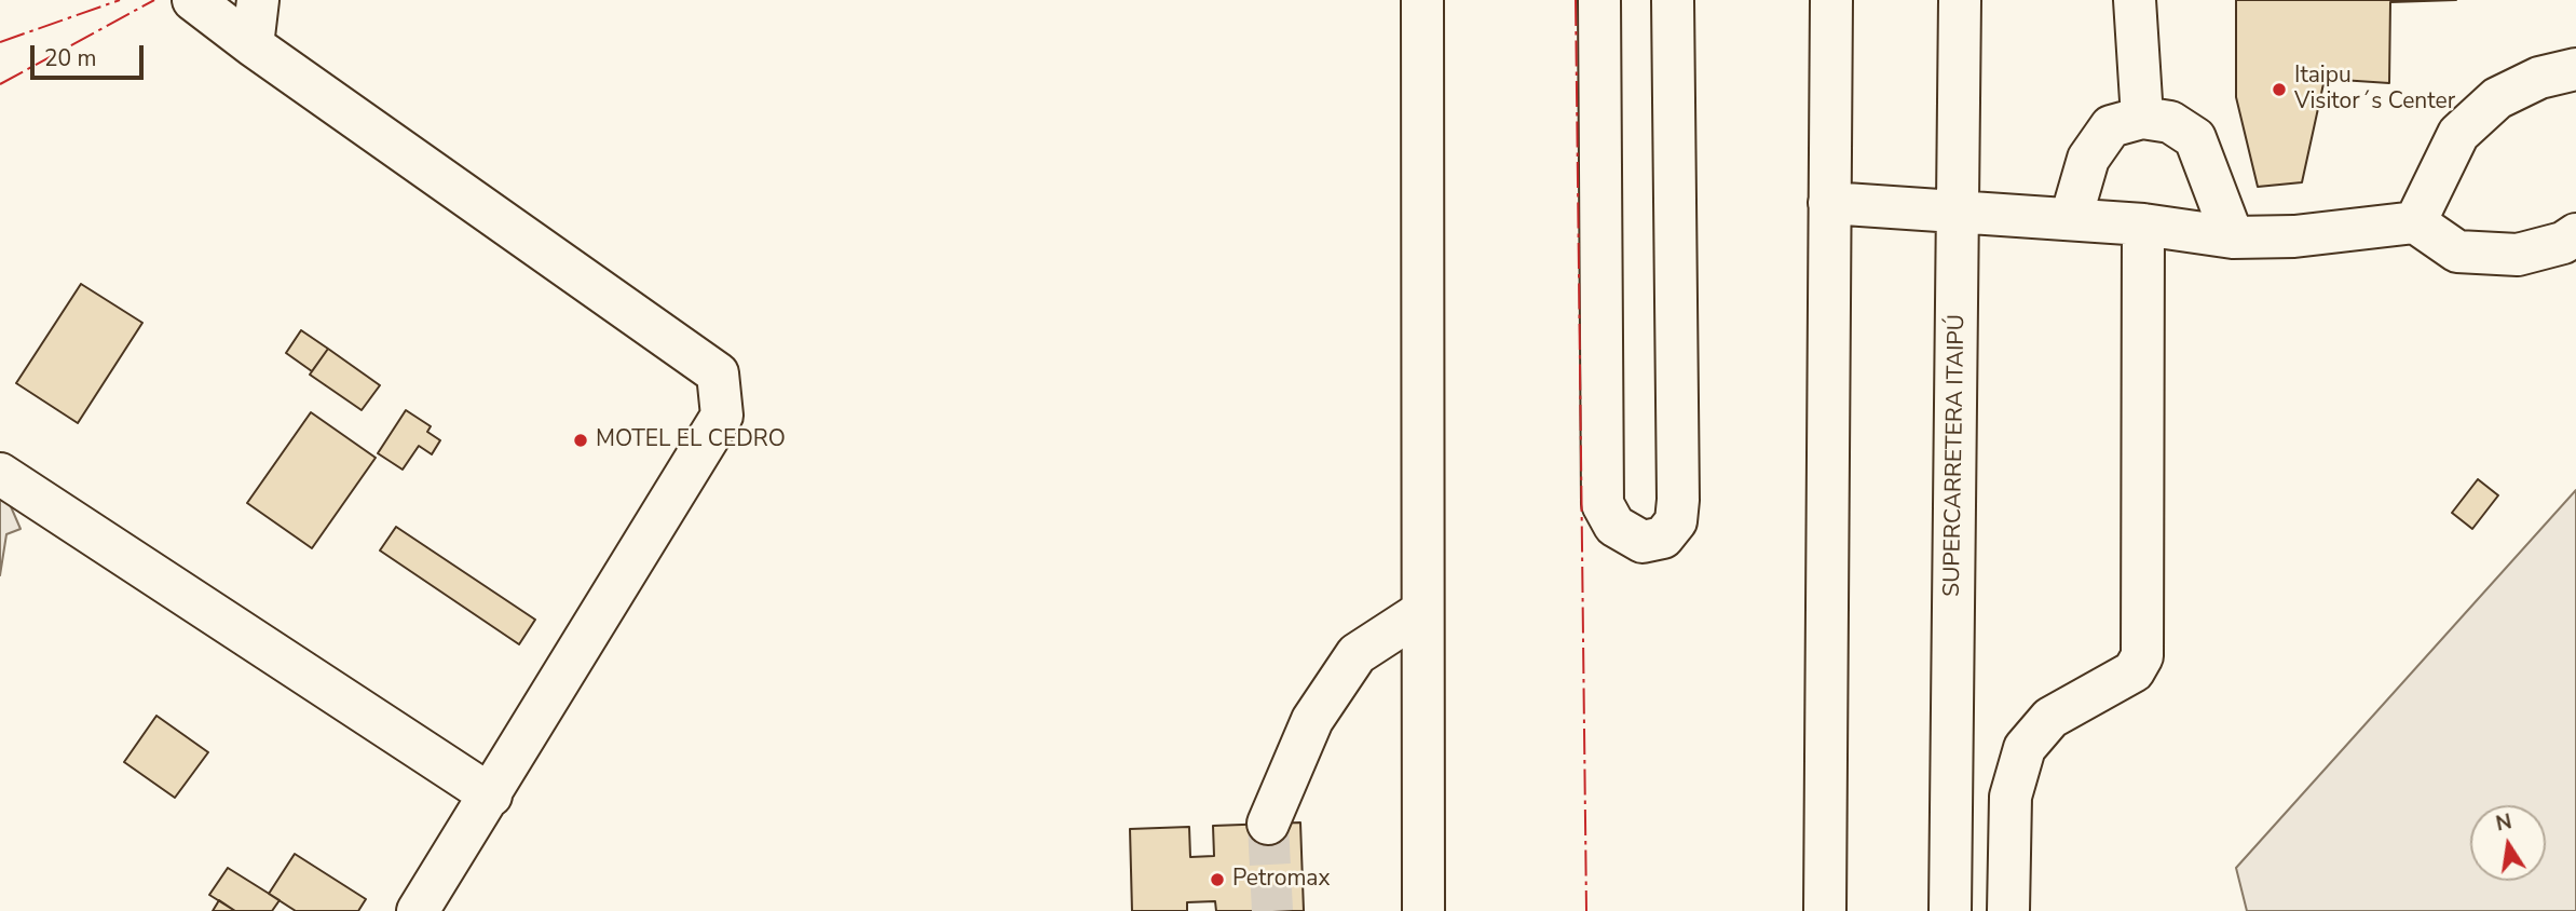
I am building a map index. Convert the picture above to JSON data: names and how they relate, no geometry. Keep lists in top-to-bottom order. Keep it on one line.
{"streets":{"main road":["SUPERCARRETERA ITAIPÚ"]},"places":["Itaipu Visitor´s Center","MOTEL EL CEDRO","Petromax"],"scale_bar":"20 m","north":"top"}
